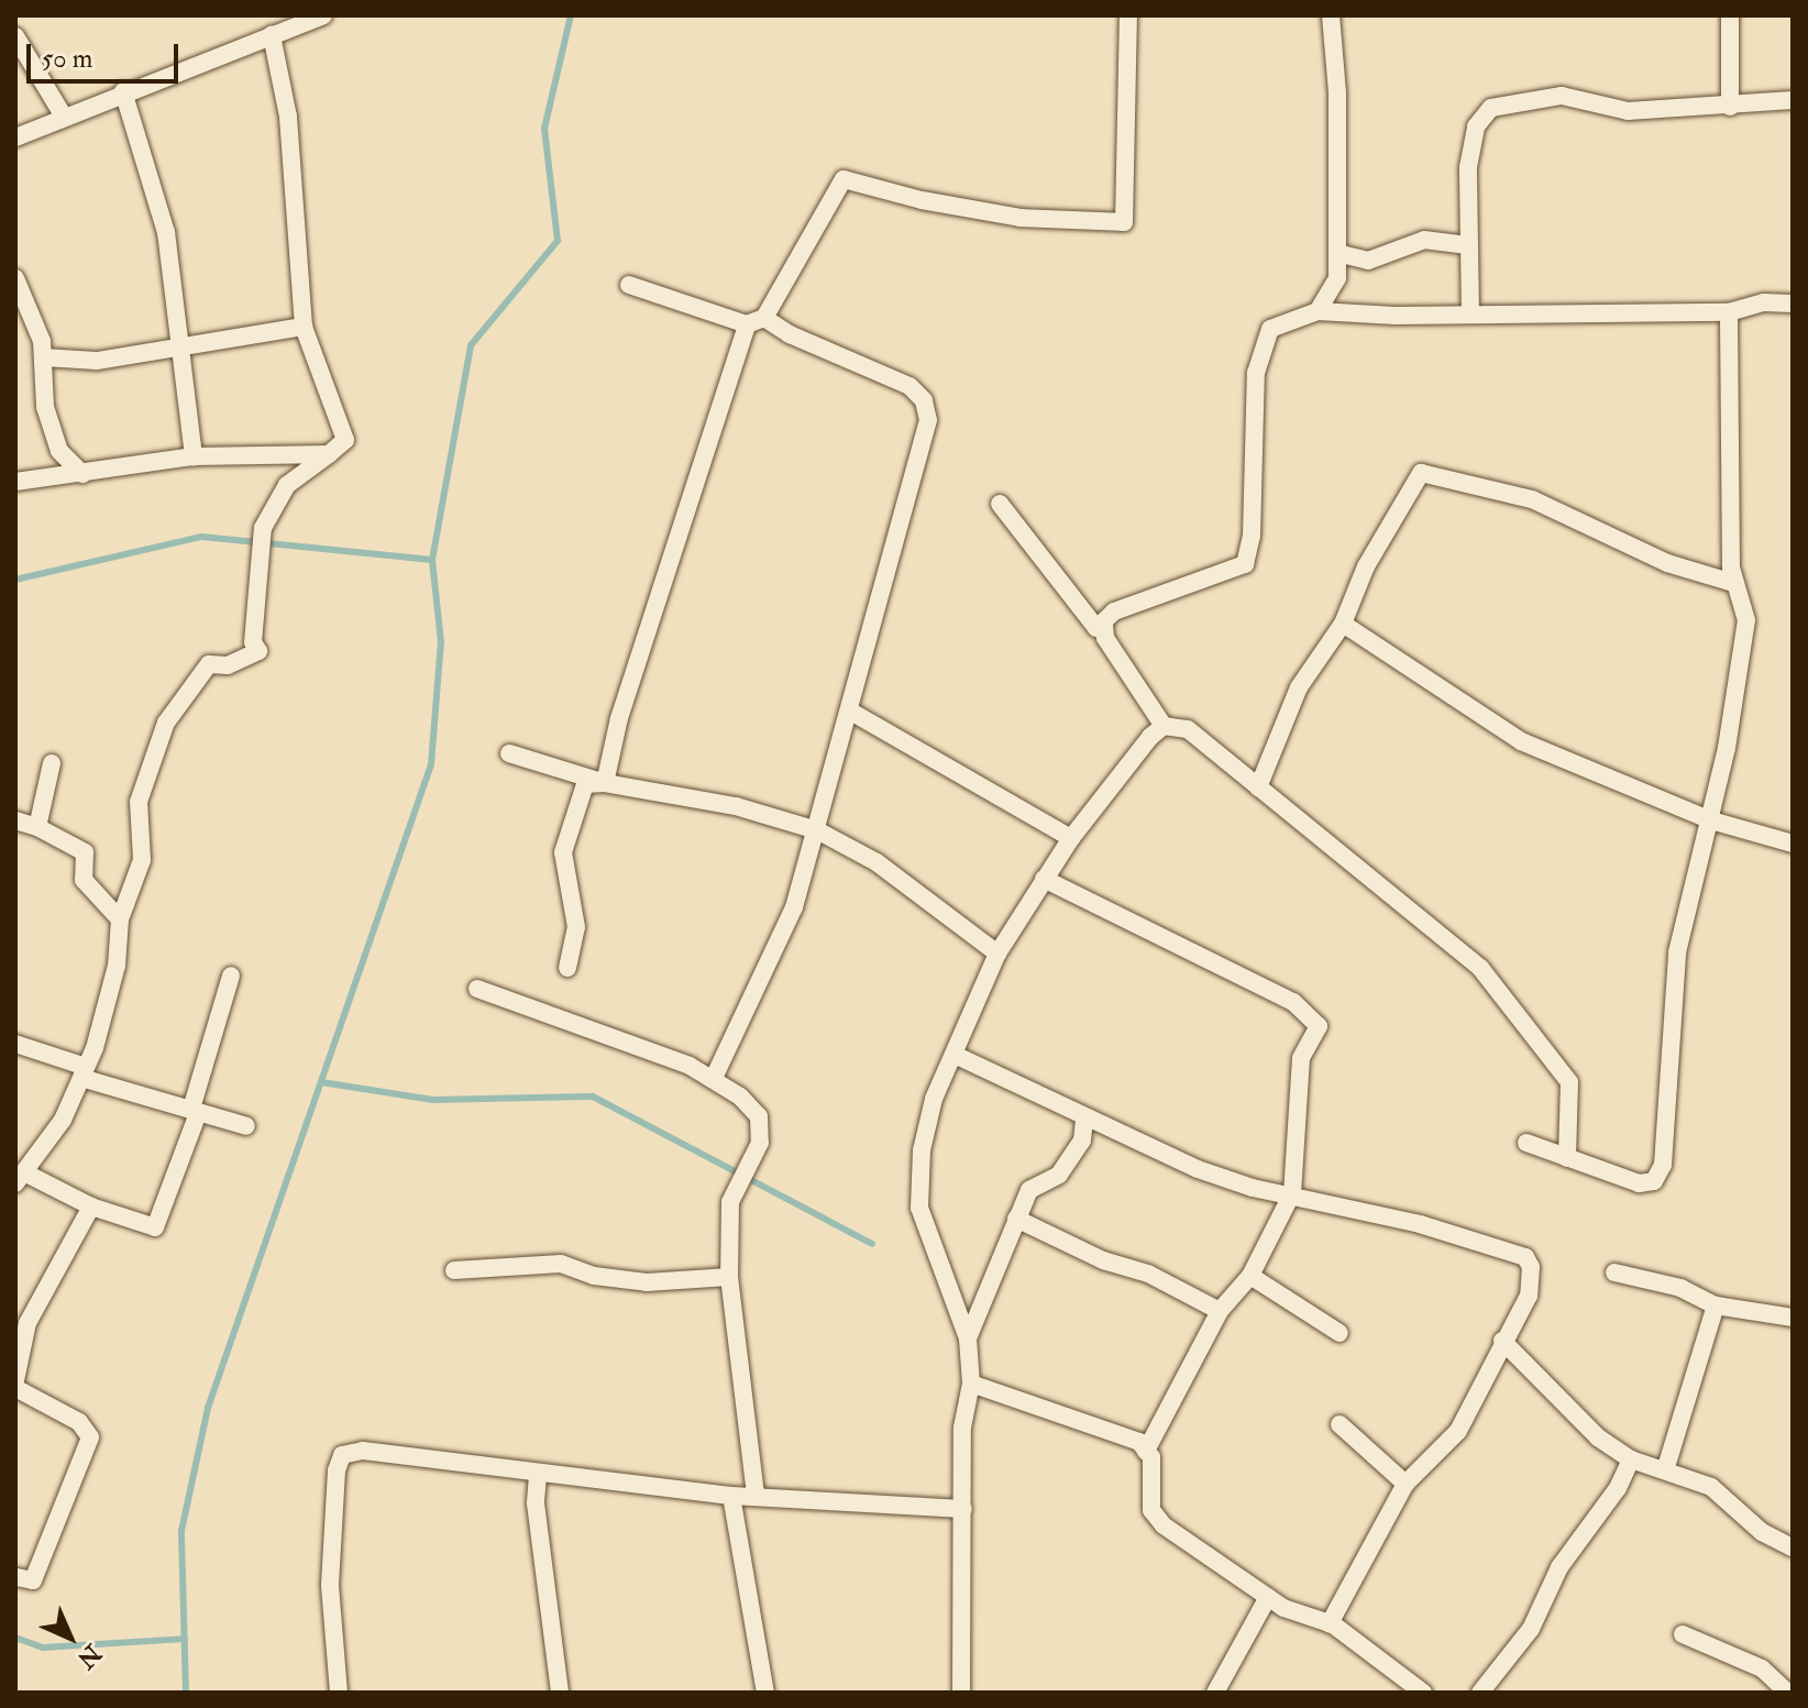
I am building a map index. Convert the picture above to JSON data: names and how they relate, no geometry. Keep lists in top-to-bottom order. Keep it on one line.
{"scale_bar":"50 m","north":"bottom right"}
